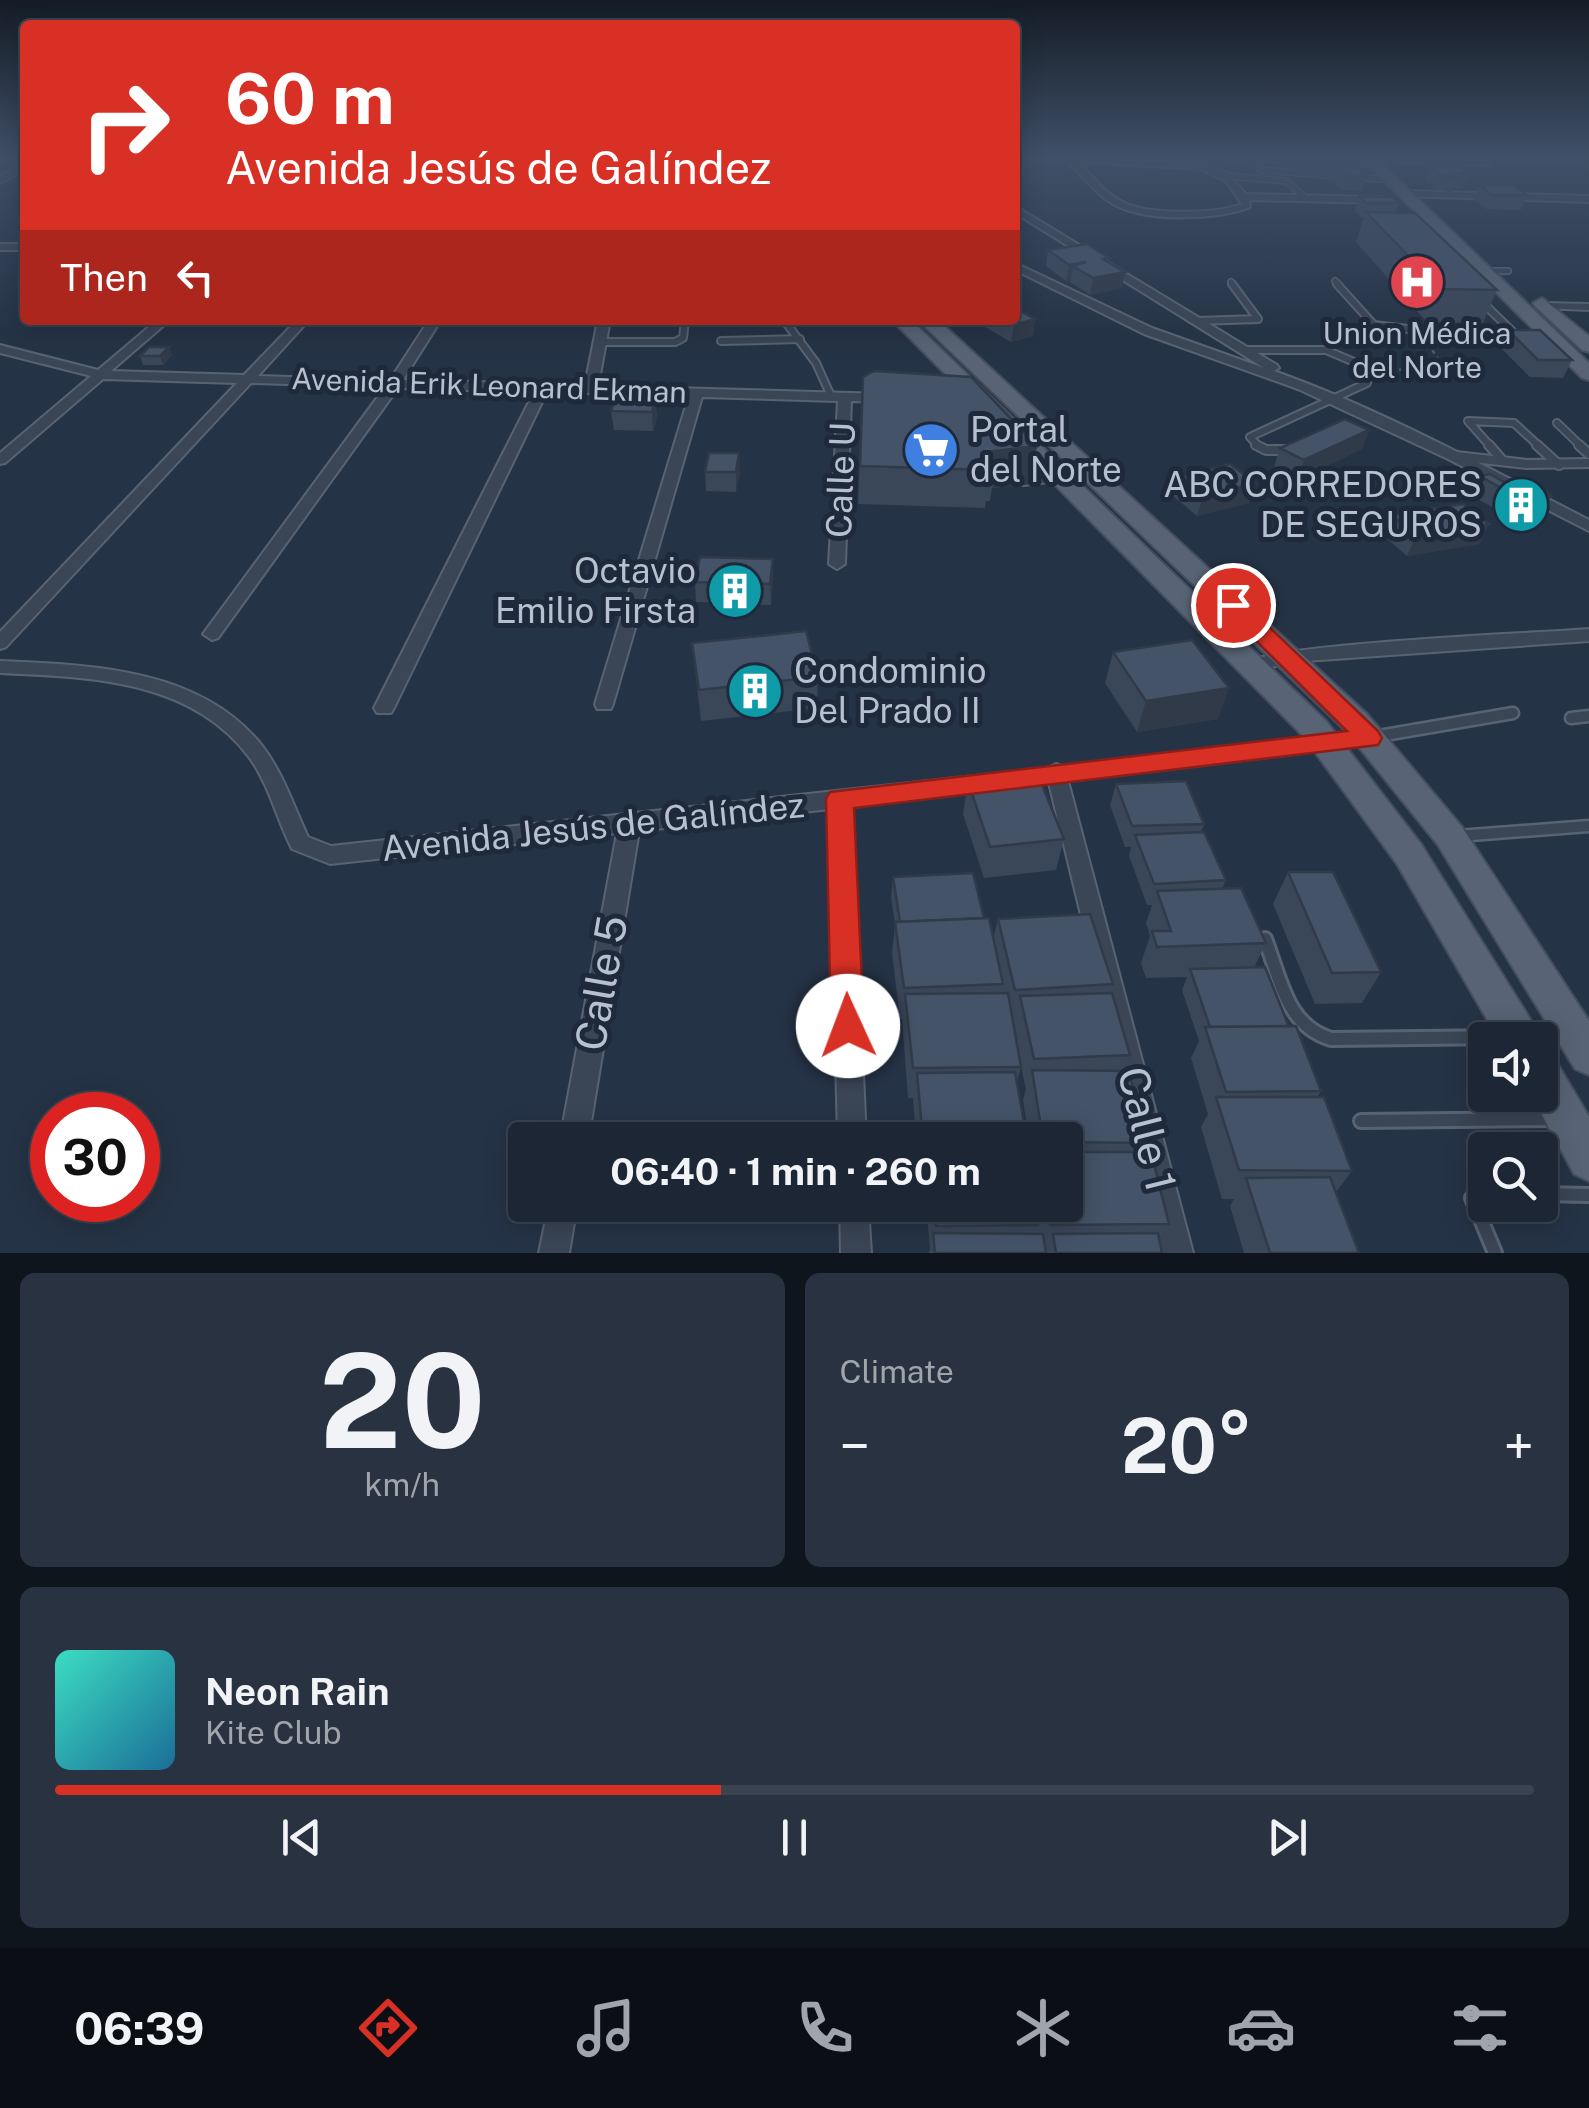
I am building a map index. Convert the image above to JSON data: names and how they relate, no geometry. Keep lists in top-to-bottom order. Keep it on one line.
{"streets":{"street":["Avenida Erik Leonard Ekman","Calle U","Avenida Jesús de Galíndez","Calle 5","Calle 1"]},"crossings":[["Avenida Erik Leonard Ekman","Calle U"],["Avenida Jesús de Galíndez","Calle 5"],["Avenida Jesús de Galíndez","Calle 1"]],"places":{"hospital":["Union Médica del Norte"],"supermarket":["Portal del Norte"],"building":["ABC CORREDORES DE SEGUROS","Octavio Emilio Firsta","Condominio Del Prado II"]},"page":{"turn":["60 m","Avenida Jesús de Galíndez"],"then":"Then","limit":"30","trip":"06:40 · 1 min · 260 m","tile":[["20","km/h"],"Climate"],"heat":["−","20°","+"],"song":["Neon Rain","Kite Club"],"tabs":"06:39"}}
